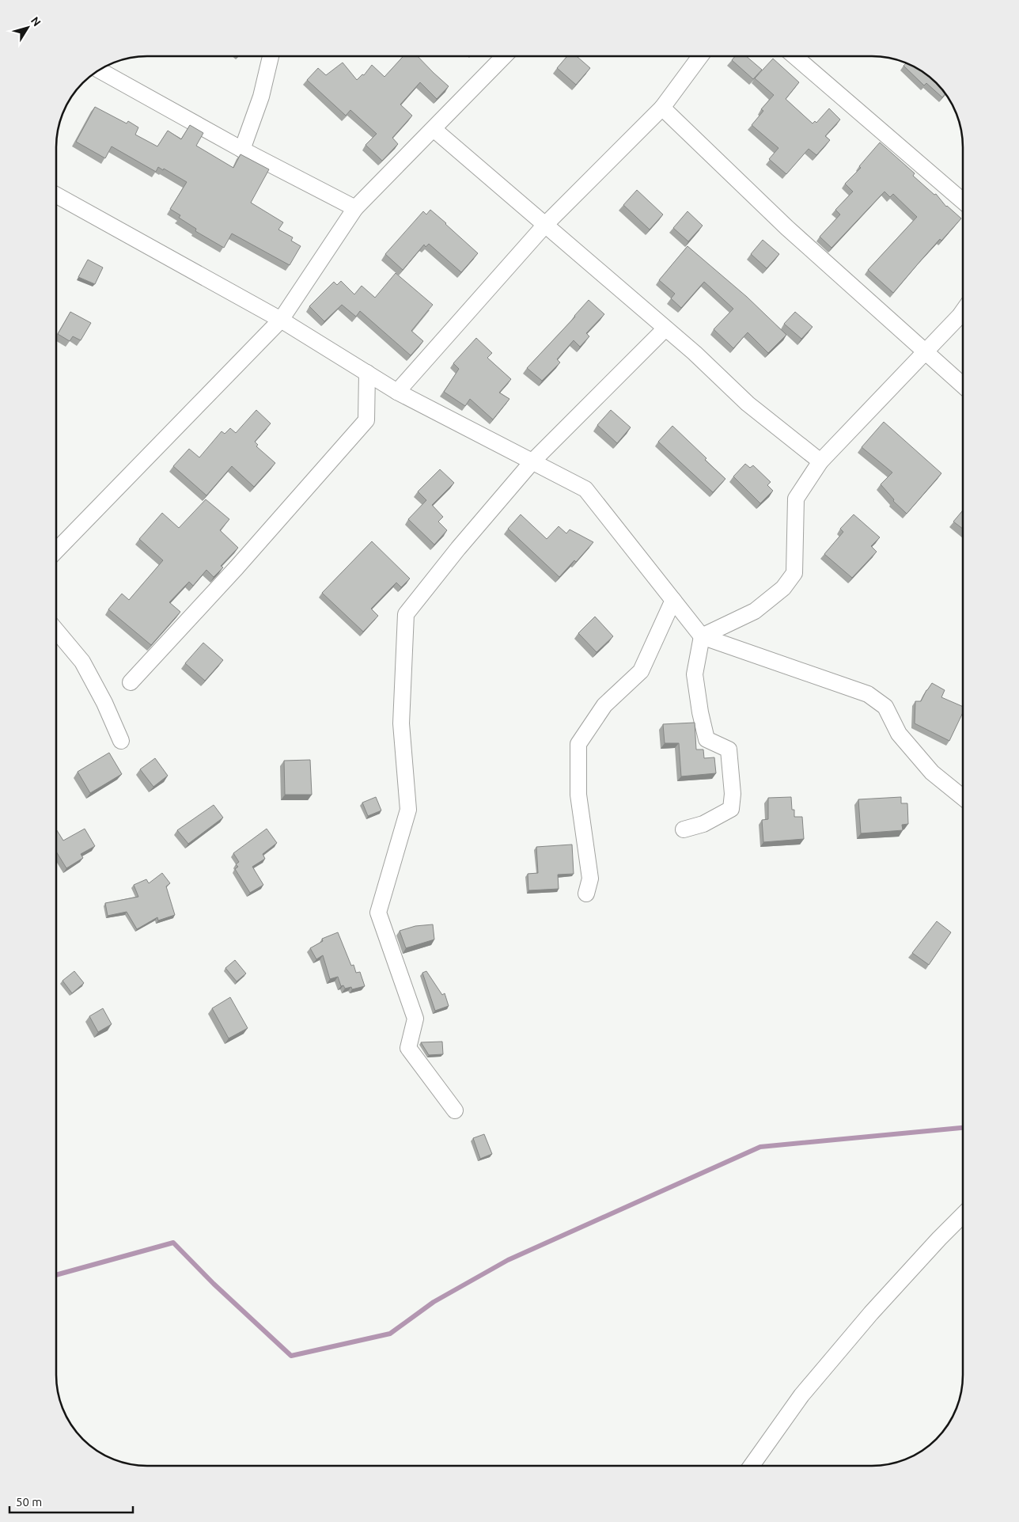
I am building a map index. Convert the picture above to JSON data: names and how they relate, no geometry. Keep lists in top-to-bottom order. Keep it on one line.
{"scale_bar":"50 m","north":"top right"}
